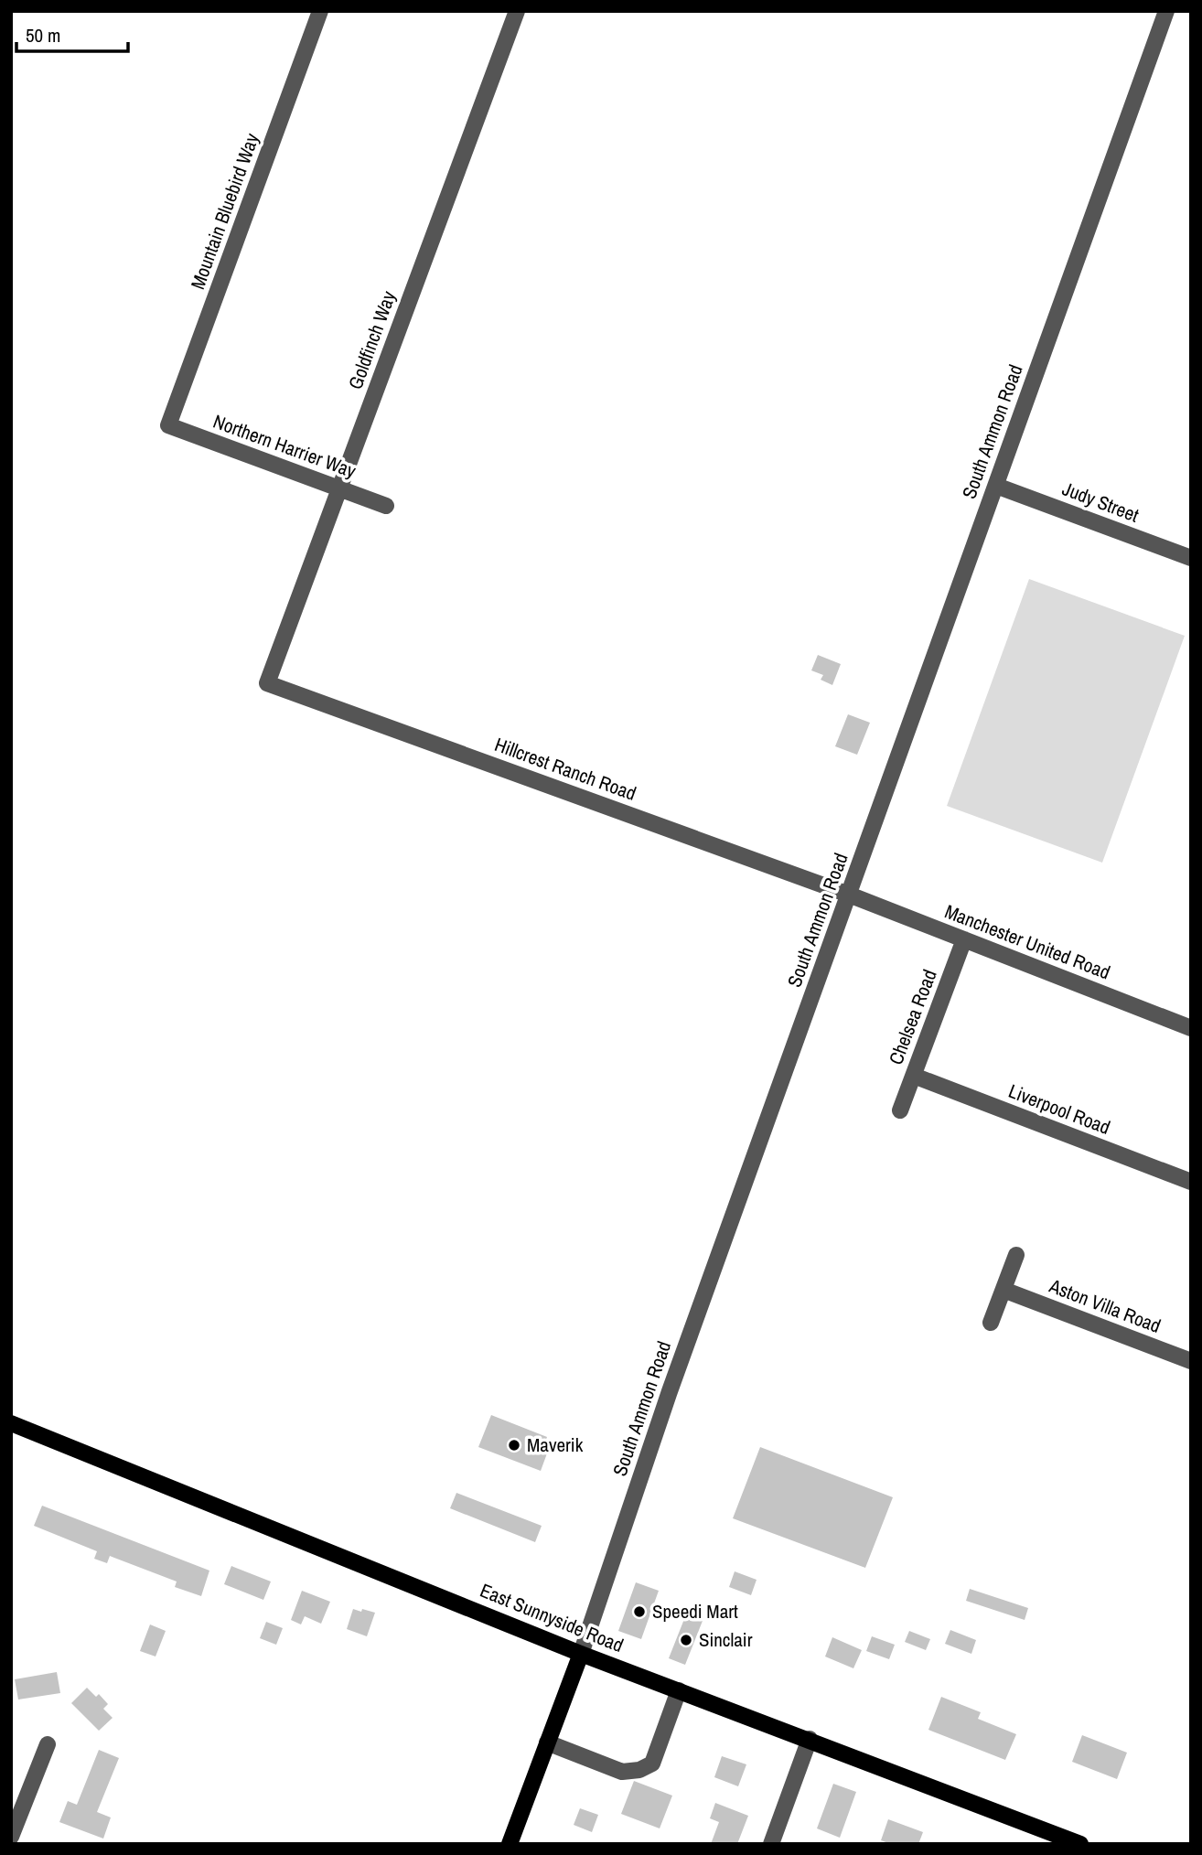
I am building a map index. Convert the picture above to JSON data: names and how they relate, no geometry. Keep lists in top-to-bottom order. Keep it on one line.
{"streets":{"main road":["South Ammon Road","East Sunnyside Road"],"street":["Mountain Bluebird Way","Goldfinch Way","Northern Harrier Way","Judy Street","Hillcrest Ranch Road","Manchester United Road","Chelsea Road","Liverpool Road","Aston Villa Road"]},"crossings":[["Mountain Bluebird Way","Northern Harrier Way"],["Goldfinch Way","Northern Harrier Way"],["Goldfinch Way","Hillcrest Ranch Road"],["South Ammon Road","Judy Street"],["South Ammon Road","Hillcrest Ranch Road"],["South Ammon Road","Manchester United Road"],["South Ammon Road","East Sunnyside Road"],["Hillcrest Ranch Road","Manchester United Road"],["Manchester United Road","Chelsea Road"],["Chelsea Road","Liverpool Road"]],"places":["Maverik","Speedi Mart","Sinclair"],"scale_bar":"50 m"}
